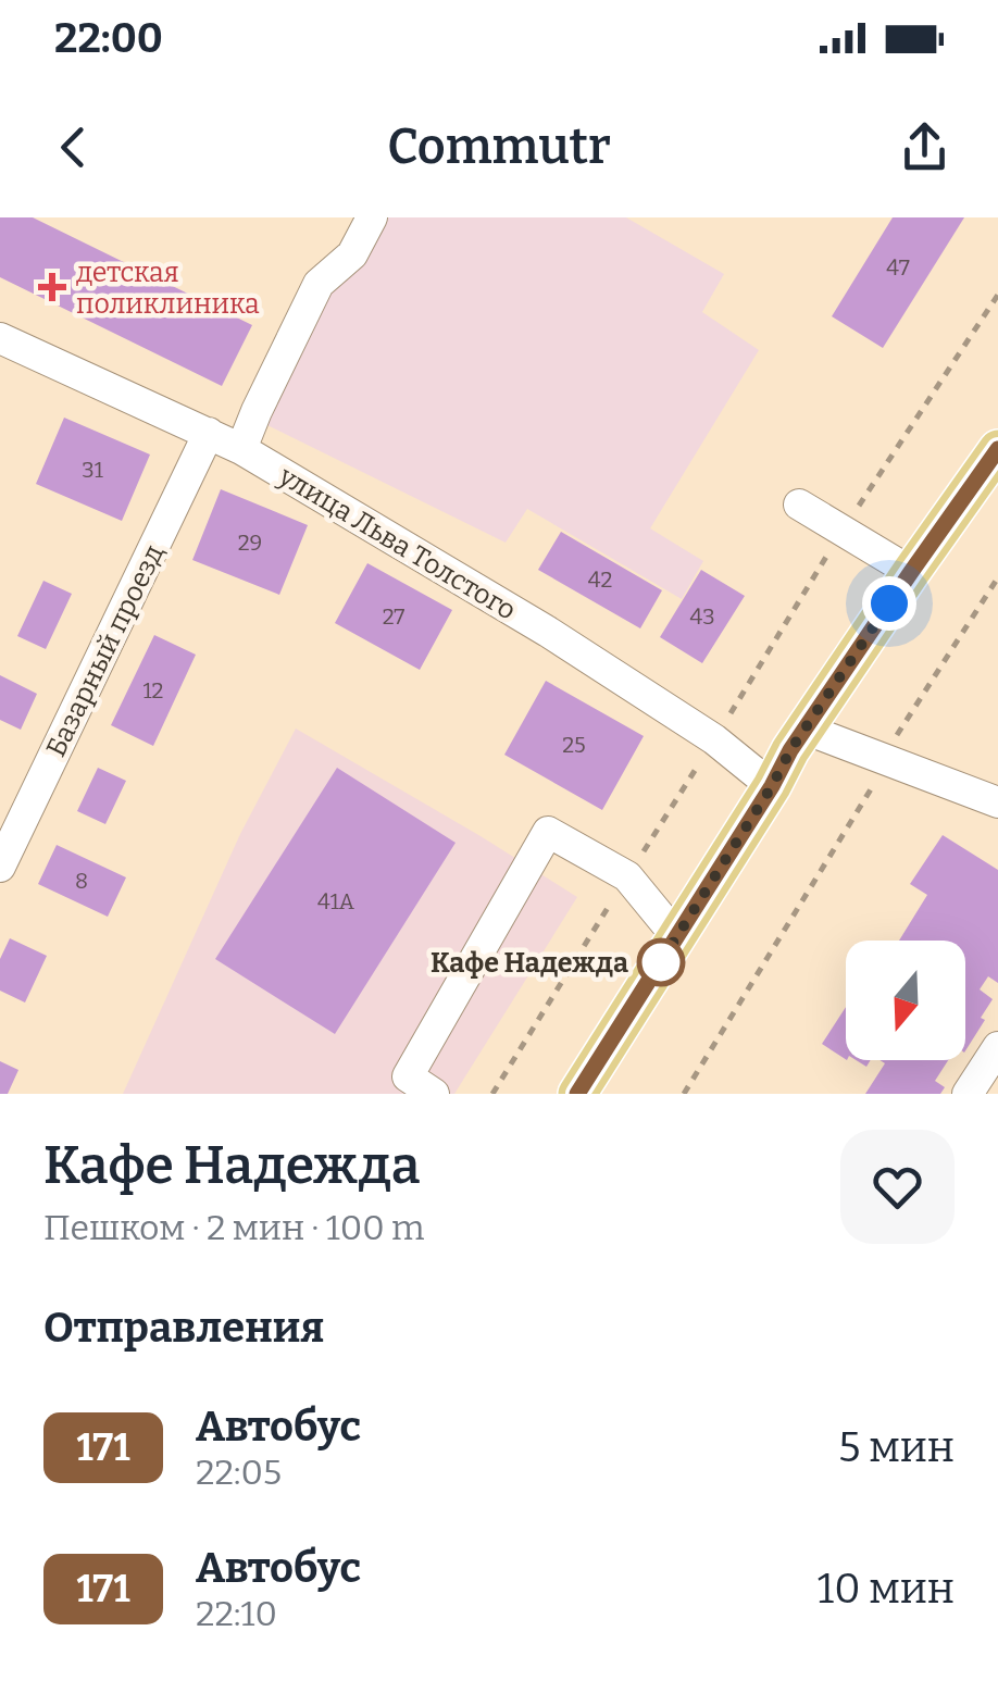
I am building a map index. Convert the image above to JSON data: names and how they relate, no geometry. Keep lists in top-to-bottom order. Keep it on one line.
{"streets":{"street":["улица Льва Толстого","Базарный проезд"]},"crossings":[["улица Льва Толстого","Базарный проезд"]],"places":{"health":["детская поликлиника"],"other":["Кафе Надежда"]},"lines":["bus line 171"],"house_numbers":["47","31","29","42","27","43","12","25","8","41А"],"north":"bottom","page":{"status":"22:00","header":"Commutr","heading":[["Кафе Надежда","Пешком · 2 мин · 100 m"],"Отправления"],"list":[{"mark":"171","name":"Автобус","note":"22:05","value":"5 мин"},{"mark":"171","name":"Автобус","note":"22:10","value":"10 мин"}]}}
